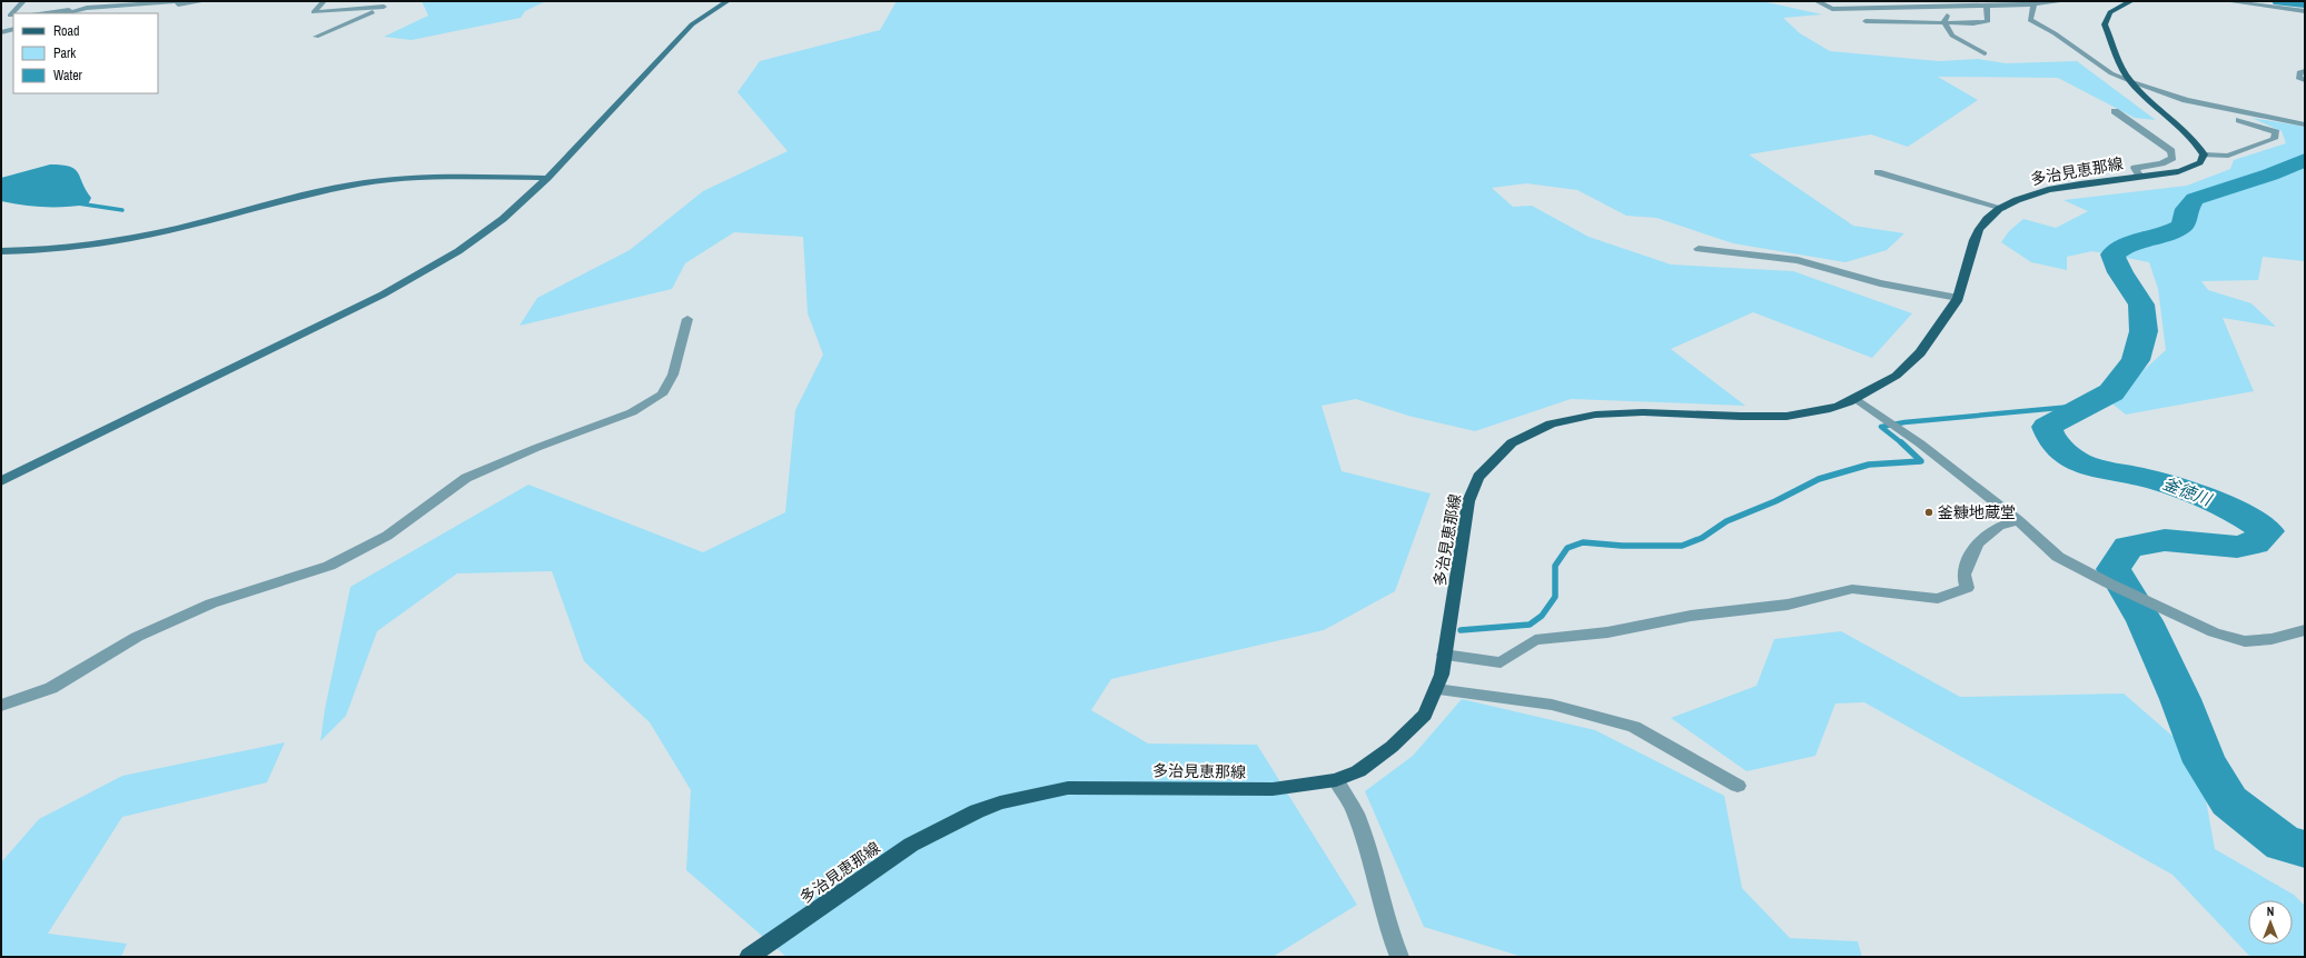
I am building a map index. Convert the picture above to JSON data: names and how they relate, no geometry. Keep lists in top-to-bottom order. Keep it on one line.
{"streets":{"main road":["多治見恵那線"]},"water":["釜徳川"],"places":["釜糠地蔵堂"],"legend":["Road","Park","Water"],"north":"top"}
